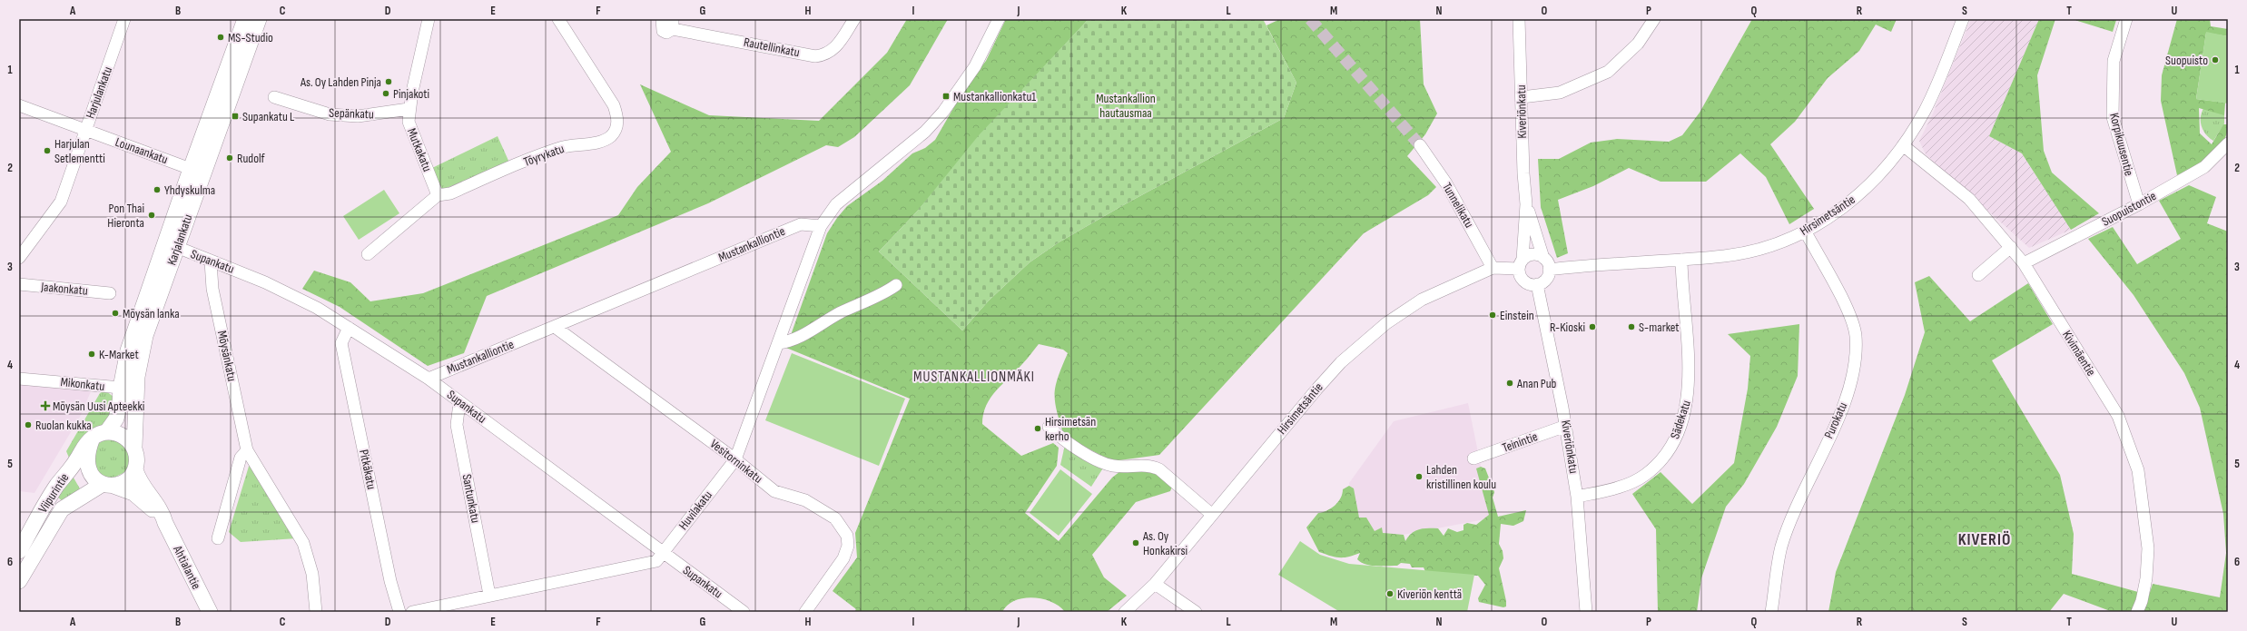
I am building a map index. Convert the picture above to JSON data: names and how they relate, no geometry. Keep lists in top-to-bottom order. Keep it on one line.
{"streets":{"main road":["Karjalankatu","Viipurintie","Ahtialantie"],"street":["Rautellinkatu","Harjulankatu","Kiveriönkatu","Sepänkatu","Korpikuusentie","Mutkakatu","Lounaankatu","Töyrykatu","Tunnelikatu","Suopuistontie","Hirsimetsäntie","Mustankalliontie","Supankatu","Jaakonkatu","Kivimäentie","Möysänkatu","Mikonkatu","Sädekatu","Purokatu","Teinintie","Vesitorninkatu","Pitkäkatu","Santunkatu","Huvilakatu"]},"crossings":[["Harjulankatu","Lounaankatu"],["Kiveriönkatu","Hirsimetsäntie"],["Kiveriönkatu","Sädekatu"],["Kiveriönkatu","Teinintie"],["Sepänkatu","Mutkakatu"],["Korpikuusentie","Suopuistontie"],["Mutkakatu","Töyrykatu"],["Lounaankatu","Karjalankatu"],["Tunnelikatu","Hirsimetsäntie"],["Suopuistontie","Kivimäentie"],["Hirsimetsäntie","Kivimäentie"],["Hirsimetsäntie","Sädekatu"],["Hirsimetsäntie","Purokatu"],["Karjalankatu","Supankatu"],["Karjalankatu","Mikonkatu"],["Karjalankatu","Viipurintie"],["Karjalankatu","Ahtialantie"],["Mustankalliontie","Supankatu"],["Mustankalliontie","Vesitorninkatu"],["Mustankalliontie","Huvilakatu"],["Supankatu","Möysänkatu"],["Supankatu","Pitkäkatu"],["Supankatu","Santunkatu"],["Supankatu","Huvilakatu"],["Vesitorninkatu","Huvilakatu"],["Viipurintie","Ahtialantie"],["Santunkatu","Huvilakatu"]],"districts":["MUSTANKALLIONMÄKI","KIVERIÖ"],"parks":["Mustankallion hautausmaa"],"places":{"other":["MS-Studio","Suopuisto","As. Oy Lahden Pinja","Pinjakoti","Harjulan Setlementti","Rudolf","Yhdyskulma","Pon Thai Hieronta","Möysän lanka","Einstein","R-Kioski","S-market","K-Market","Anan Pub","Ruolan kukka","Hirsimetsän kerho","Lahden kristillinen koulu","As. Oy Honkakirsi","Kiveriön kenttä"],"transit":["Mustankallionkatu1","Supankatu L"],"health":["Möysän Uusi Apteekki"]},"grid":{"columns":["A","B","C","D","E","F","G","H","I","J","K","L","M","N","O","P","Q","R","S","T","U"],"rows":["1","2","3","4","5","6"]}}
